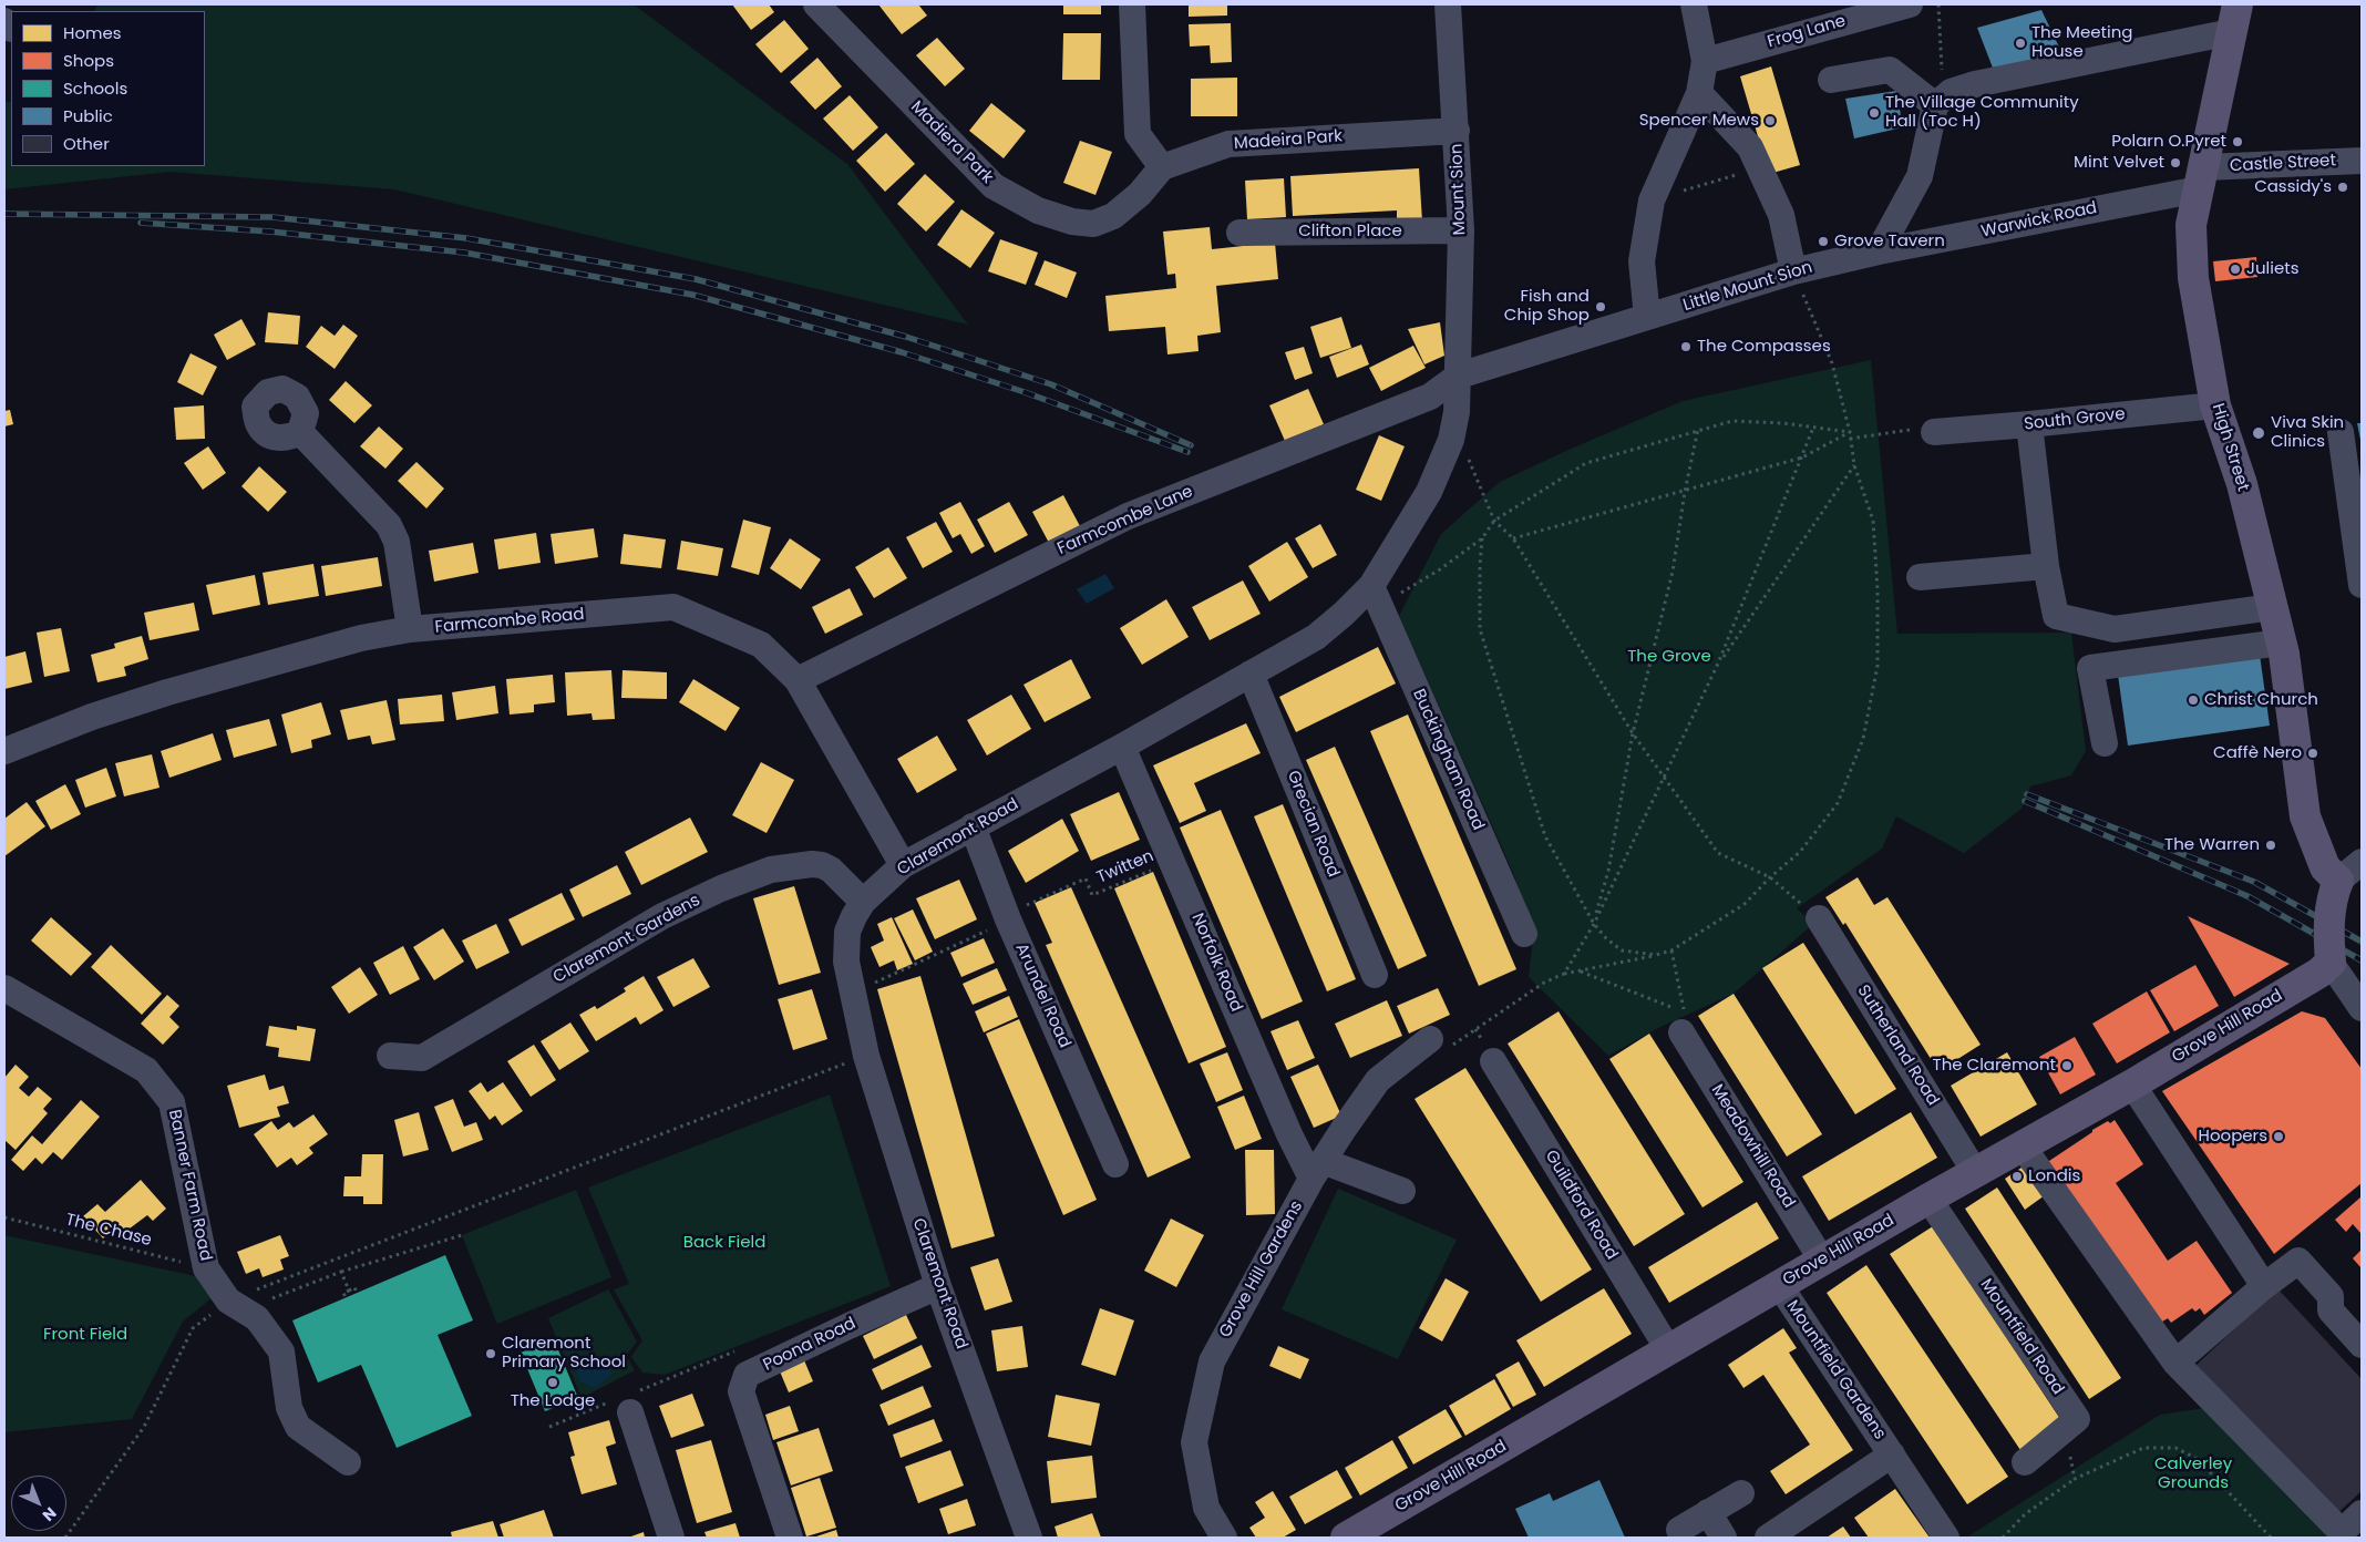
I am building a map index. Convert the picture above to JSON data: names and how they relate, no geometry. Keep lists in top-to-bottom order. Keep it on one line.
{"streets":{"main road":["High Street","Grove Hill Road"],"street":["Frog Lane","Madeira Park","Madiera Park","Castle Street","Mount Sion","Warwick Road","Clifton Place","Little Mount Sion","South Grove","Farmcombe Lane","Farmcombe Road","Buckingham Road","Grecian Road","Claremont Road","Claremont Gardens","Norfolk Road","Arundel Road","Sutherland Road","Meadowhill Road","Banner Farm Road","Guildford Road","Grove Hill Gardens","Mountfield Road","Poona Road","Mountfield Gardens"],"path":["Twitten","The Chase"]},"crossings":[["Madeira Park","Madiera Park"],["Madeira Park","Mount Sion"],["Castle Street","Warwick Road"],["Castle Street","High Street"],["Mount Sion","Clifton Place"],["Mount Sion","Little Mount Sion"],["Mount Sion","Farmcombe Lane"],["Mount Sion","Claremont Road"],["Warwick Road","Little Mount Sion"],["Warwick Road","High Street"],["Little Mount Sion","Farmcombe Lane"],["Little Mount Sion","Claremont Road"],["South Grove","High Street"],["Farmcombe Lane","Farmcombe Road"],["Farmcombe Lane","Claremont Road"],["Farmcombe Road","Claremont Road"],["Buckingham Road","Claremont Road"],["Grecian Road","Claremont Road"],["Claremont Road","Twitten"],["Claremont Road","Claremont Gardens"],["Claremont Road","Norfolk Road"],["Claremont Road","Arundel Road"],["Claremont Road","Poona Road"],["Twitten","Norfolk Road"],["Twitten","Arundel Road"],["Norfolk Road","Grove Hill Gardens"],["Grove Hill Road","Sutherland Road"],["Grove Hill Road","Meadowhill Road"],["Grove Hill Road","Guildford Road"],["Grove Hill Road","Mountfield Road"],["Grove Hill Road","Mountfield Gardens"],["Banner Farm Road","The Chase"]],"parks":["The Grove","Back Field","Front Field","Calverley Grounds"],"places":["The Meeting House","The Village Community Hall (Toc H)","Spencer Mews","Polarn O.Pyret","Mint Velvet","Cassidy's","Grove Tavern","Juliets","Fish and Chip Shop","The Compasses","Viva Skin Clinics","Christ Church","Caffè Nero","The Warren","The Claremont","Hoopers","Londis","Claremont Primary School","The Lodge"],"legend":["Homes","Shops","Schools","Public","Other"],"north":"bottom right"}
